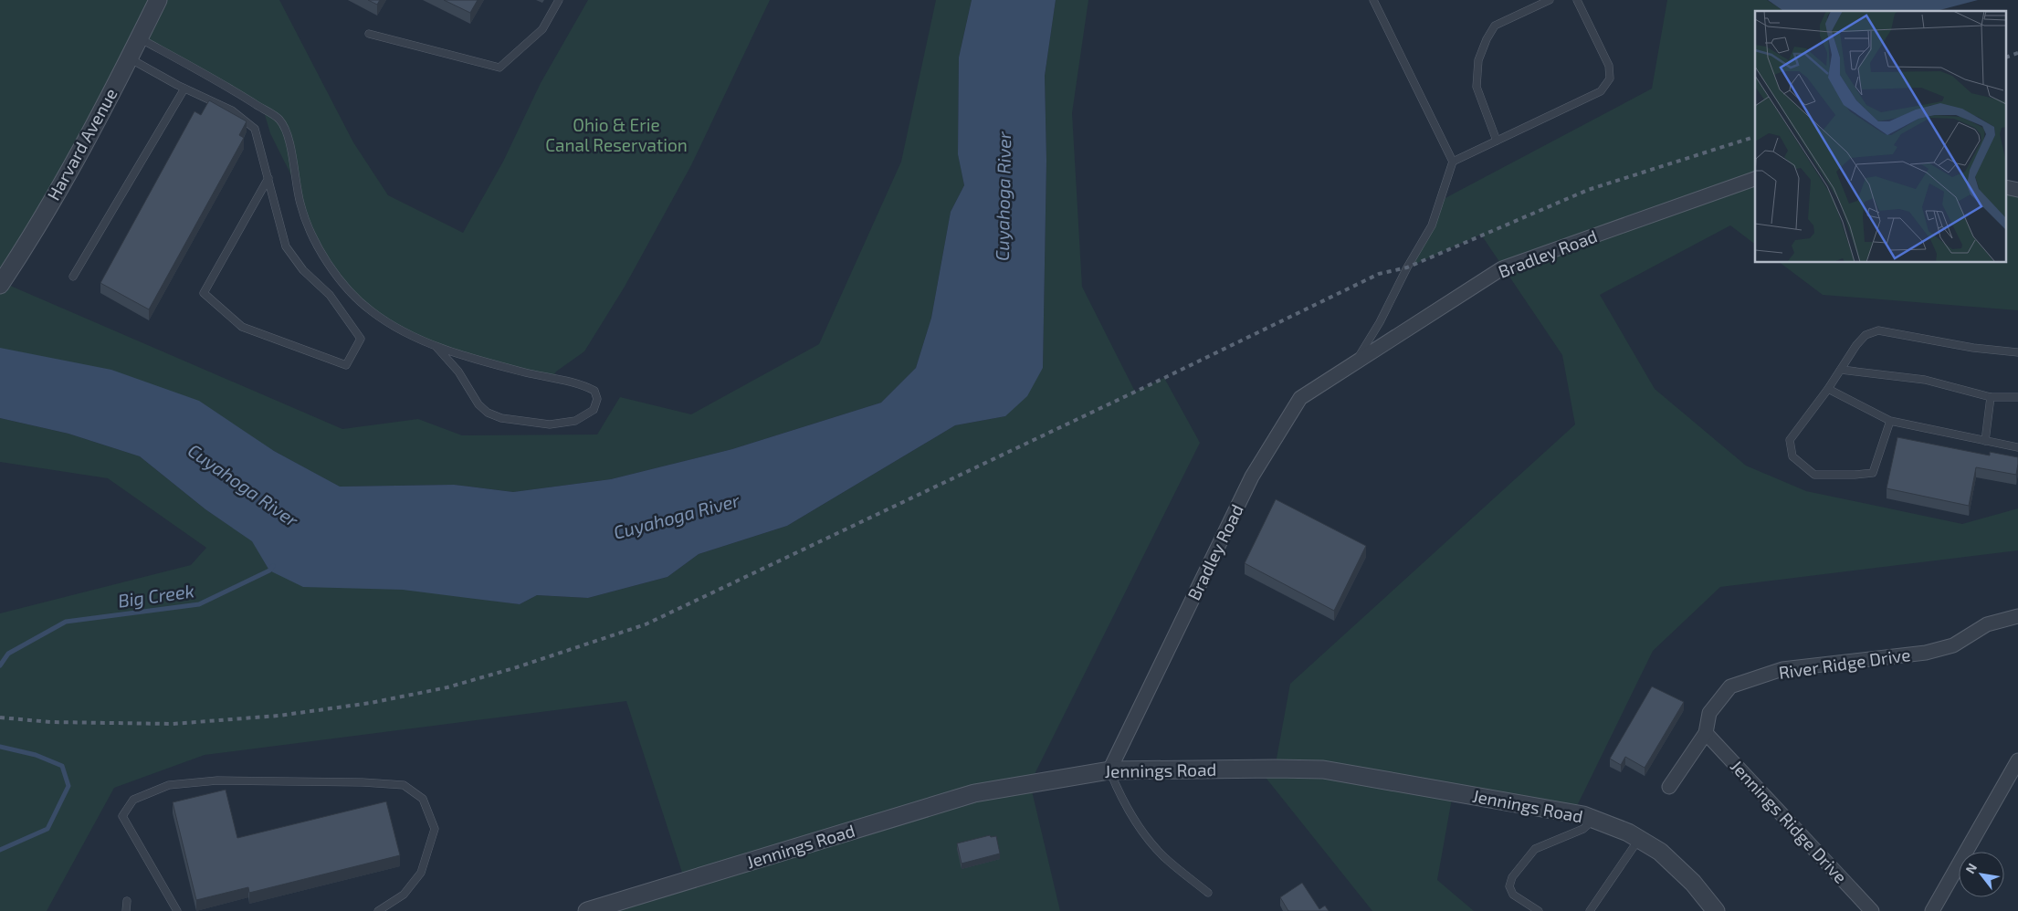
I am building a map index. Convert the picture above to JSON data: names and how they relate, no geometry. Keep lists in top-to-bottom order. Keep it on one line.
{"streets":{"street":["Harvard Avenue","Bradley Road","River Ridge Drive","Jennings Road","Jennings Ridge Drive"]},"crossings":[["Bradley Road","Jennings Road"],["River Ridge Drive","Jennings Ridge Drive"]],"water":["Cuyahoga River","Big Creek"],"parks":["Ohio & Erie Canal Reservation"],"north":"top left"}
